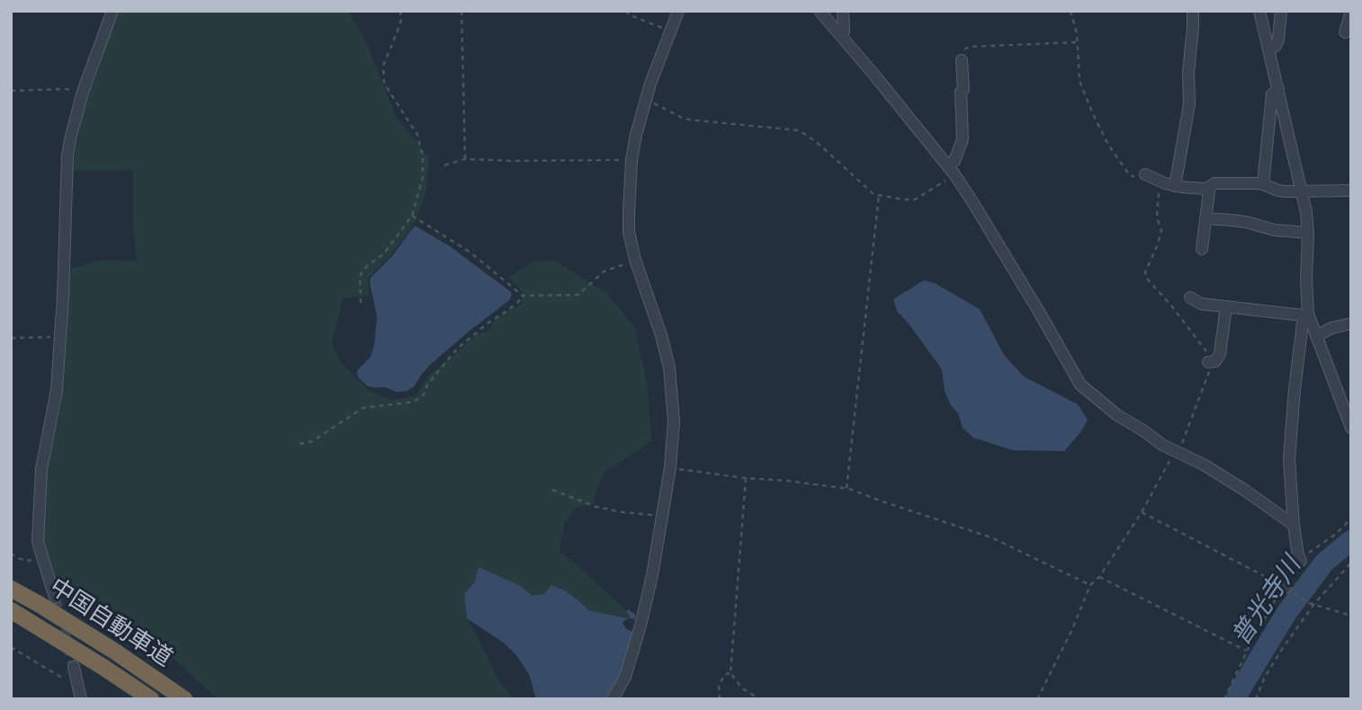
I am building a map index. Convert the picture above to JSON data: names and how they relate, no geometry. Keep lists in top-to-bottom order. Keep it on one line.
{"streets":{"highway":["中国自動車道"]},"water":["普光寺川"]}
